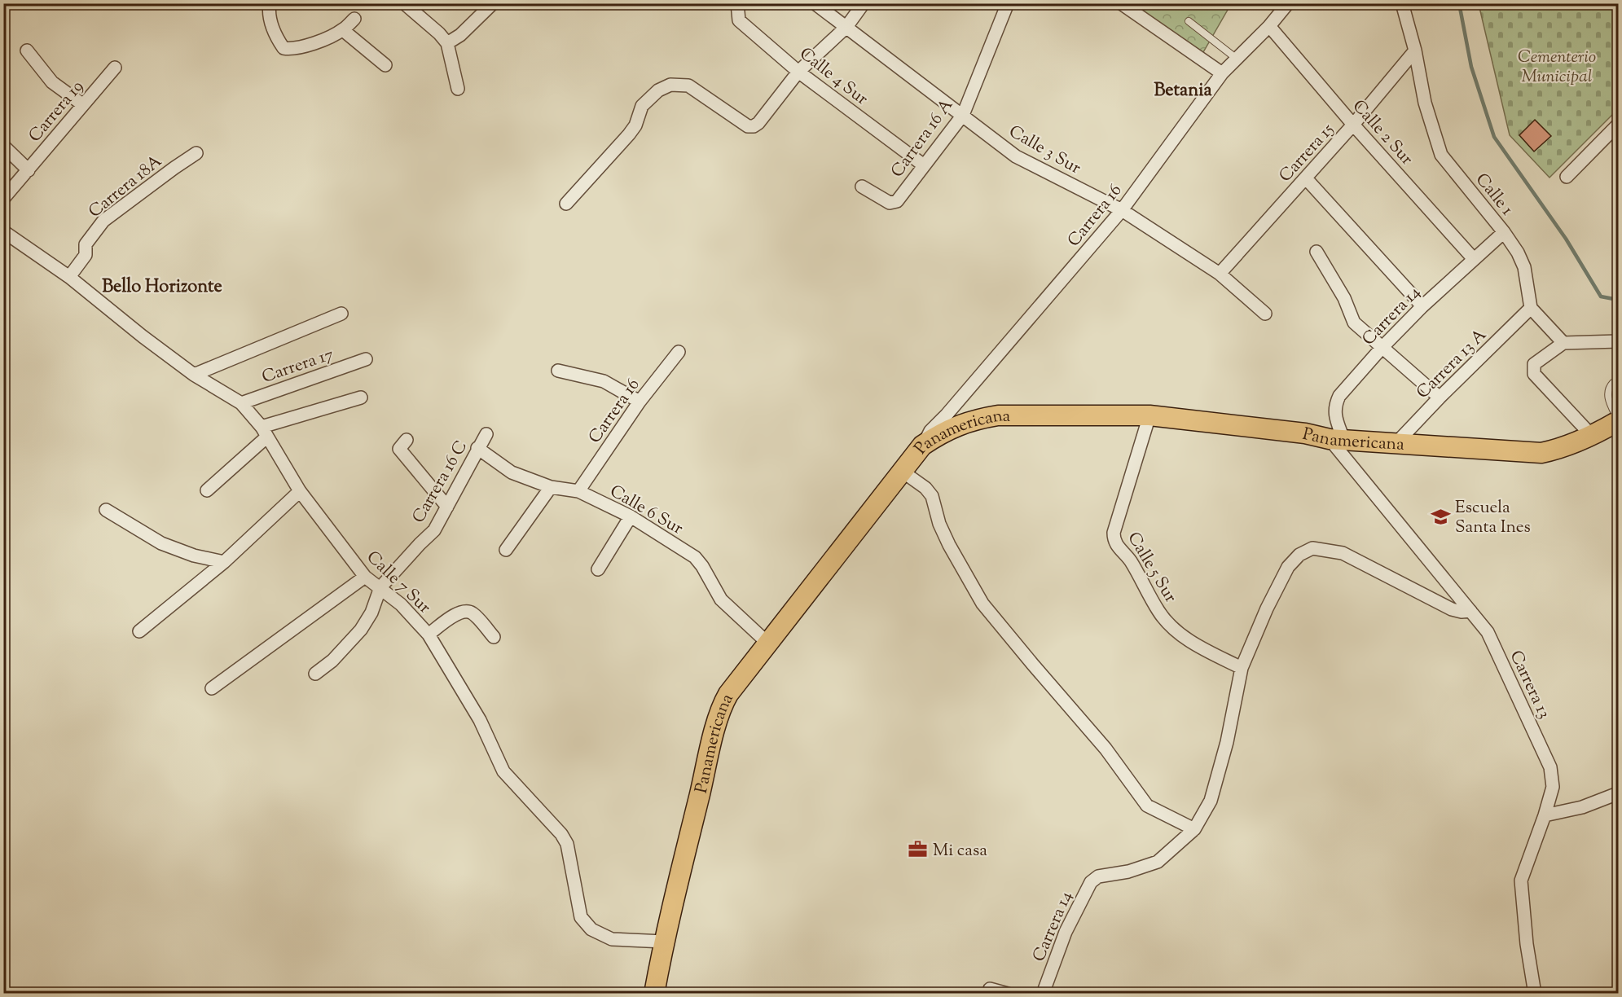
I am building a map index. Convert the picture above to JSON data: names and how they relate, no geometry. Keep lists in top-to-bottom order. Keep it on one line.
{"streets":{"main road":["Panamericana"],"street":["Calle 4 Sur","Carrera 19","Calle 2 Sur","Carrera 16 A","Calle 3 Sur","Carrera 15","Carrera 18A","Calle 1","Carrera 16","Carrera 14","Carrera 13 A","Carrera 17","Carrera 16 C","Calle 6 Sur","Calle 5 Sur","Calle 7 Sur","Carrera 13"]},"crossings":[["Calle 4 Sur","Carrera 16 A"],["Calle 2 Sur","Carrera 15"],["Calle 2 Sur","Carrera 16"],["Calle 2 Sur","Carrera 14"],["Carrera 16 A","Calle 3 Sur"],["Calle 3 Sur","Carrera 15"],["Calle 3 Sur","Carrera 16"],["Carrera 15","Calle 1"],["Carrera 18A","Calle 7 Sur"],["Calle 1","Carrera 14"],["Calle 1","Carrera 13 A"],["Carrera 16","Panamericana"],["Carrera 16","Calle 6 Sur"],["Carrera 14","Panamericana"],["Carrera 14","Carrera 13"],["Carrera 13 A","Panamericana"],["Carrera 17","Calle 7 Sur"],["Panamericana","Calle 6 Sur"],["Panamericana","Calle 5 Sur"],["Panamericana","Calle 7 Sur"],["Panamericana","Carrera 13"],["Carrera 16 C","Calle 6 Sur"],["Carrera 16 C","Calle 7 Sur"]],"districts":["Betania","Bello Horizonte"],"parks":["Cementerio Municipal"],"places":{"school or university":["Escuela Santa Ines"],"office":["Mi casa"]}}
